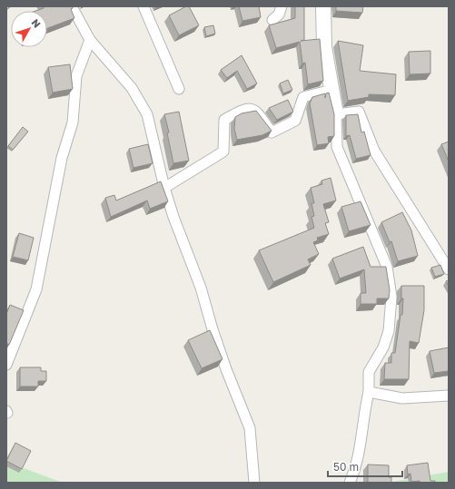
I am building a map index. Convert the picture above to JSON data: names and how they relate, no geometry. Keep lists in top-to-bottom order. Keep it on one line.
{"scale_bar":"50 m","north":"top right"}
